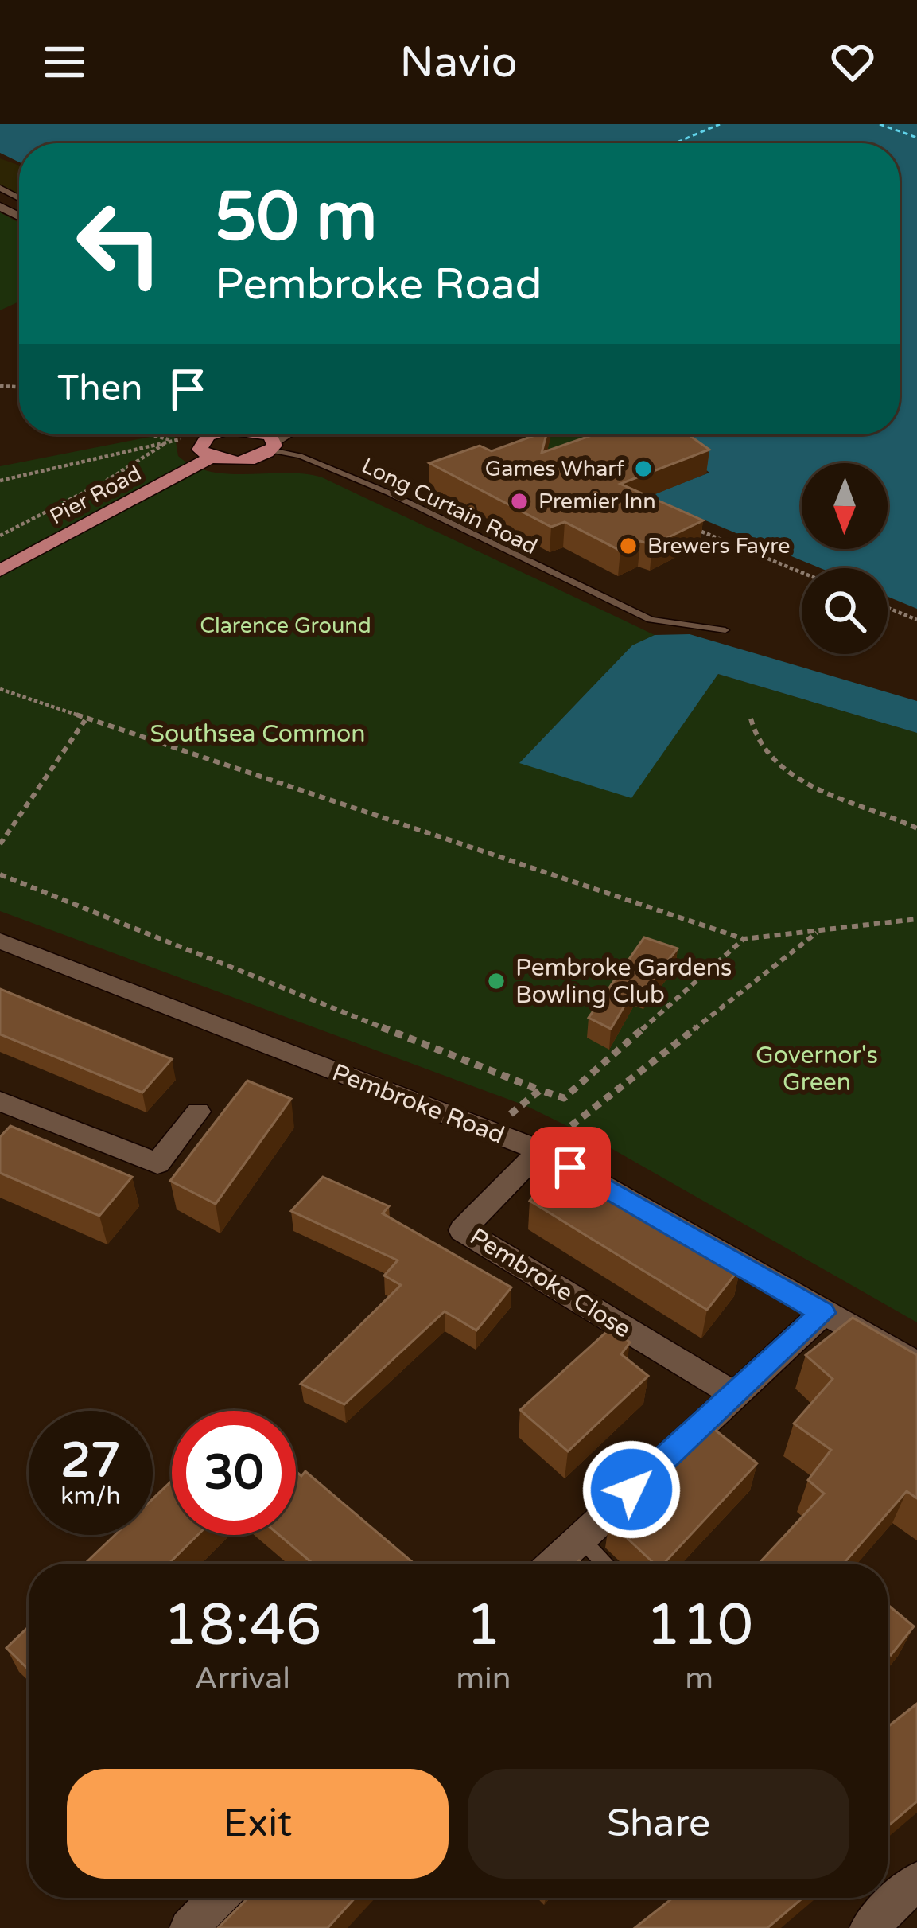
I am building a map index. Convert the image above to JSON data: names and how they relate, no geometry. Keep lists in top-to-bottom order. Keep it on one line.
{"streets":{"main road":["Pier Road"],"street":["Pembroke Road","Pembroke Close"],"lane":["Long Curtain Road"]},"crossings":[["Pembroke Road","Pembroke Close"]],"parks":["Clarence Ground","Southsea Common","Governor's Green"],"places":["Games Wharf","Premier Inn","Brewers Fayre","Pembroke Gardens Bowling Club"],"north":"bottom","page":{"header":"Navio","turn":["50 m","Pembroke Road"],"then":"Then","speed":"27 km/h","limit":"30","eta":["18:46","Arrival","1","min","110","m"],"buttons":["Exit","Share"]}}
